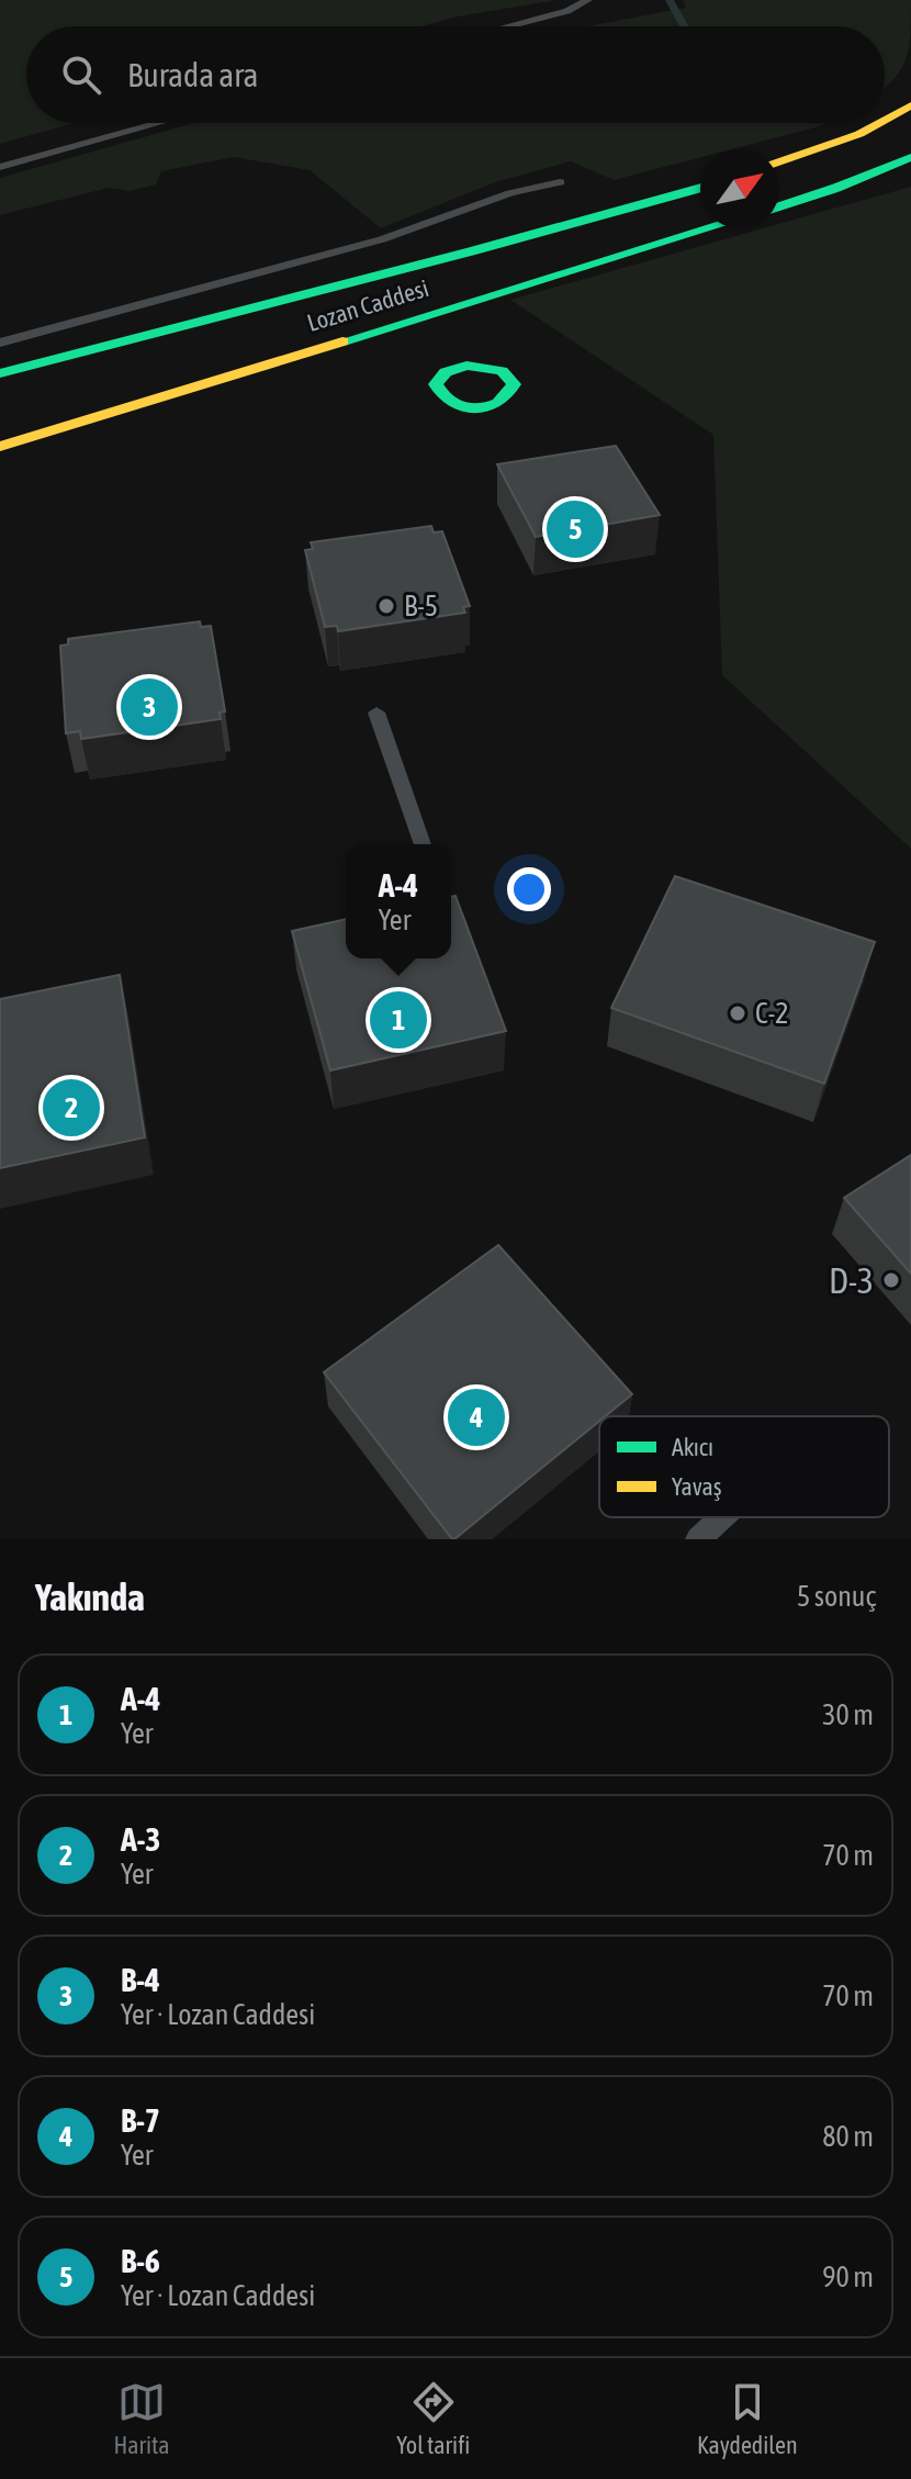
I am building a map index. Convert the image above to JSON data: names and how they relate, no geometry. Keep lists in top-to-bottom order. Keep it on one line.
{"streets":{"main road":["Lozan Caddesi"]},"places":["B-5","C-2","D-3"],"legend":["Akıcı","Yavaş"],"north":"top right","page":{"search":"Burada ara","pins":["5","3","1","2","4"],"popup":["A-4","Yer"],"heading":["Yakında","5 sonuç"],"list":[{"mark":"1","name":"A-4","note":"Yer","value":"30 m"},{"mark":"2","name":"A-3","note":"Yer","value":"70 m"},{"mark":"3","name":"B-4","note":"Yer · Lozan Caddesi","value":"70 m"},{"mark":"4","name":"B-7","note":"Yer","value":"80 m"},{"mark":"5","name":"B-6","note":"Yer · Lozan Caddesi","value":"90 m"}],"nav":["Harita","Yol tarifi","Kaydedilen"]}}
